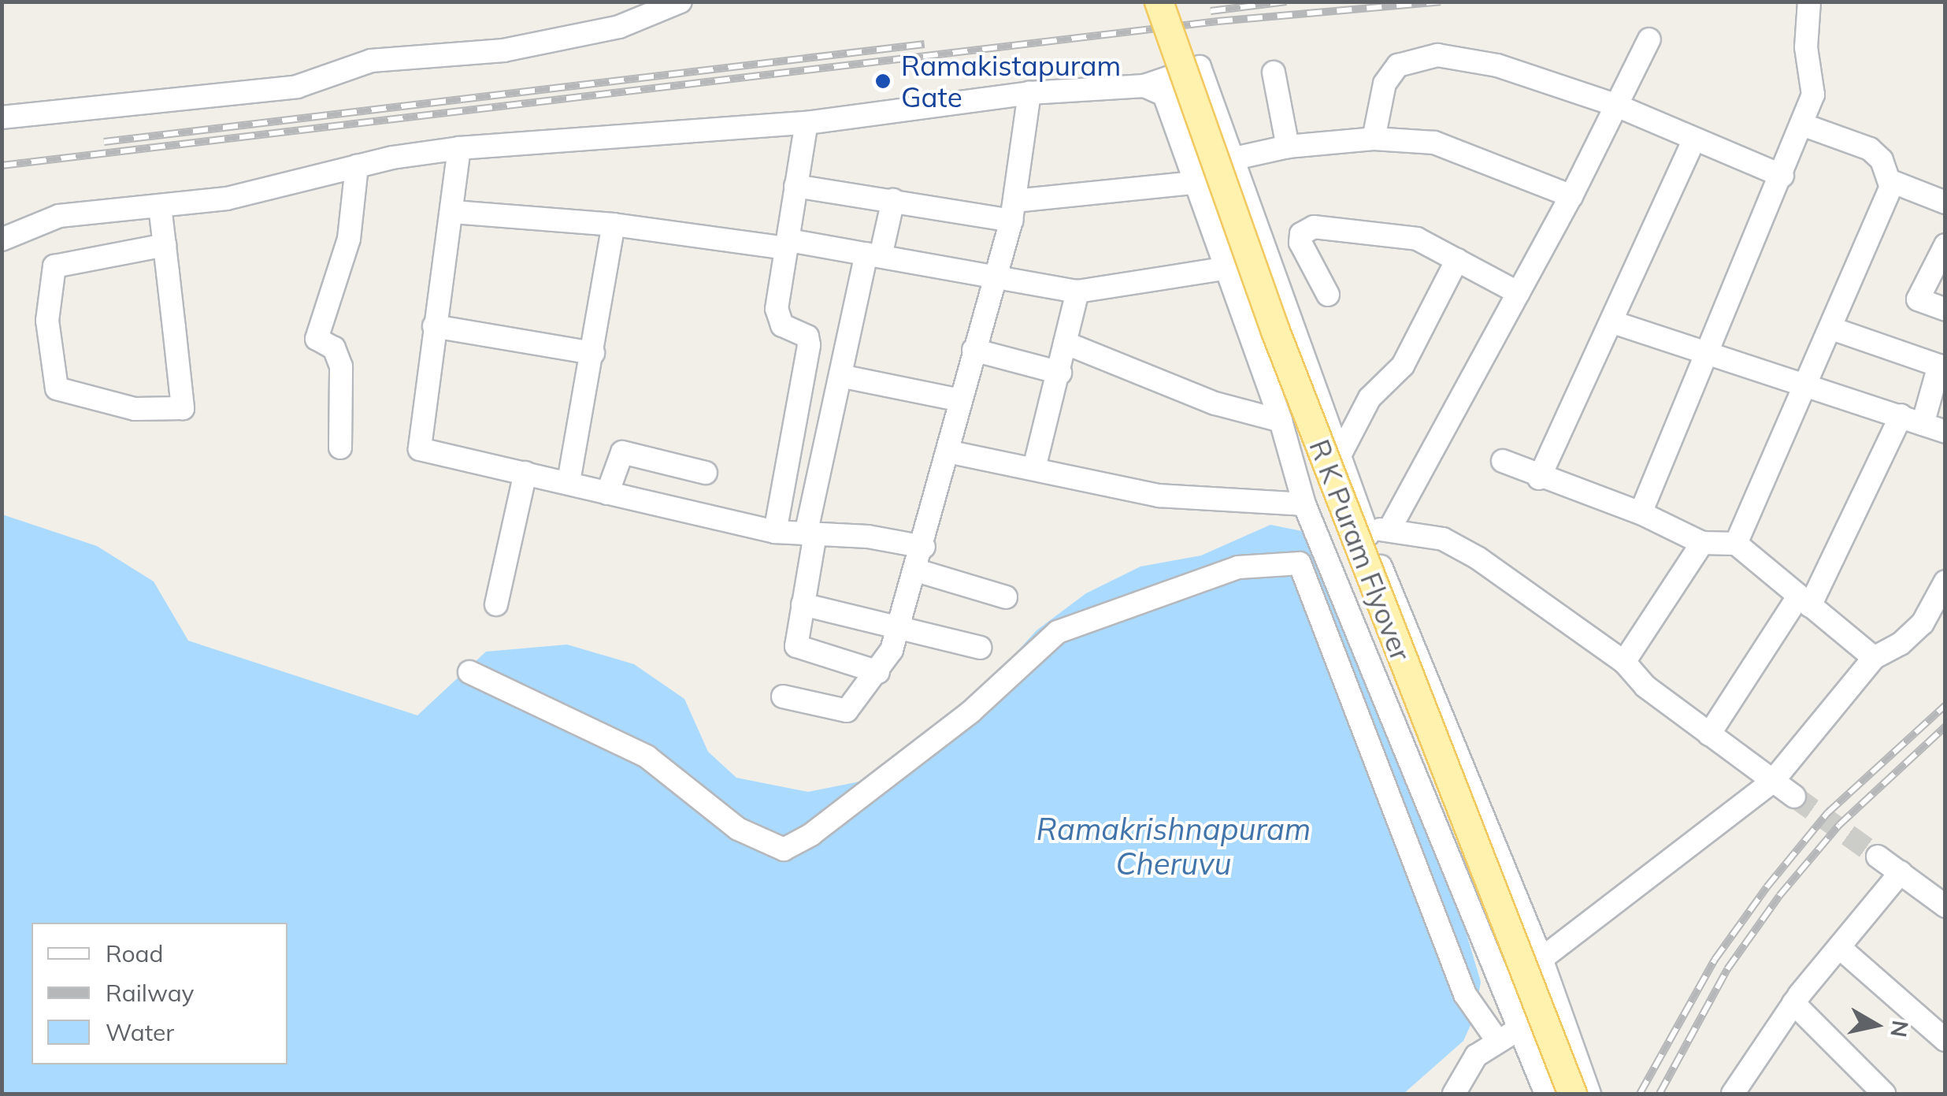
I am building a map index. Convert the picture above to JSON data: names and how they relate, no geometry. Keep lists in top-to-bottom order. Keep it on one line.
{"streets":{"main road":["R K Puram Flyover"]},"water":["Ramakrishnapuram Cheruvu"],"places":["Ramakistapuram Gate"],"legend":["Road","Railway","Water"],"north":"right"}
